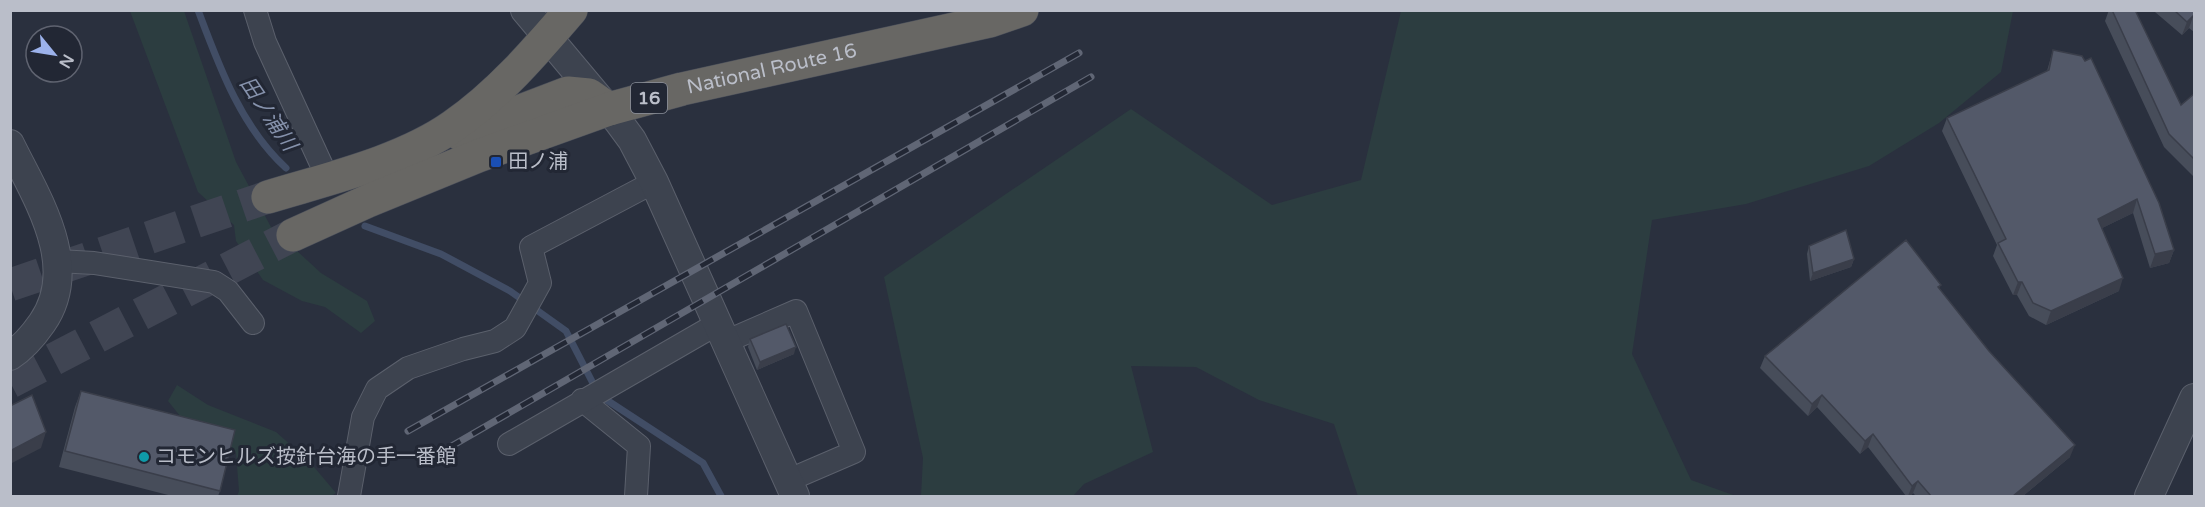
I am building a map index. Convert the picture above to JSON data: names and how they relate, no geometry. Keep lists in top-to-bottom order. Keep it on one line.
{"streets":{"highway":["National Route 16","16"]},"crossings":[["National Route 16","16"]],"water":["田ノ浦川"],"places":{"transit":["田ノ浦"],"other":["コモンヒルズ按針台海の手一番館"]},"north":"bottom right"}
